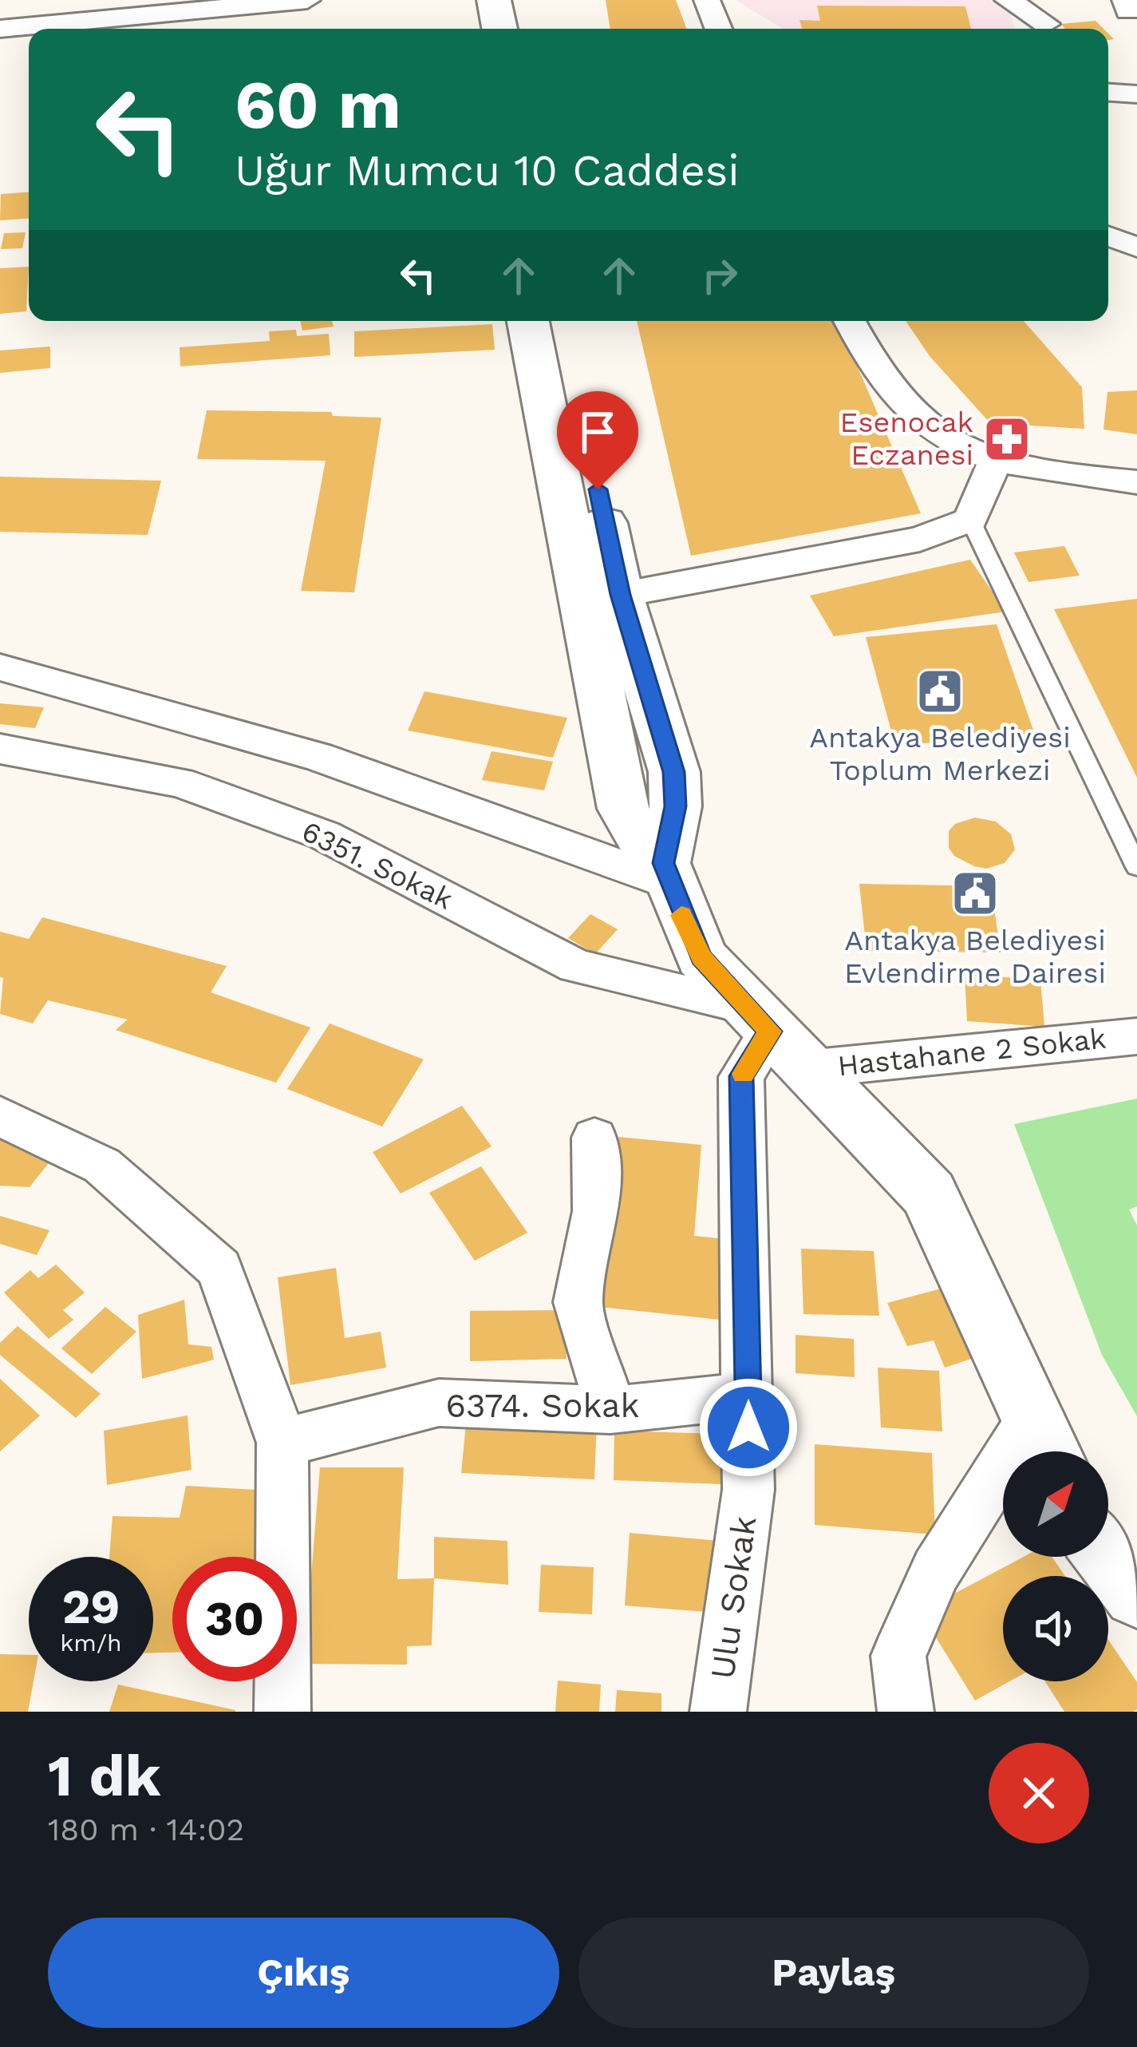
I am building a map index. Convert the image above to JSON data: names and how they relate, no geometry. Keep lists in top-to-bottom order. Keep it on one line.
{"streets":{"street":["6351. Sokak","Hastahane 2 Sokak","6374. Sokak","Ulu Sokak"]},"crossings":[["6351. Sokak","Hastahane 2 Sokak"],["6351. Sokak","Ulu Sokak"],["Hastahane 2 Sokak","Ulu Sokak"],["6374. Sokak","Ulu Sokak"]],"places":{"pharmacy":["Esenocak Eczanesi"],"public building":["Antakya Belediyesi Toplum Merkezi","Antakya Belediyesi Evlendirme Dairesi"]},"north":"top right","page":{"turn":["60 m","Uğur Mumcu 10 Caddesi"],"speed":"29 km/h","limit":"30","heading":["1 dk","180 m · 14:02"],"buttons":["Çıkış","Paylaş"]}}
